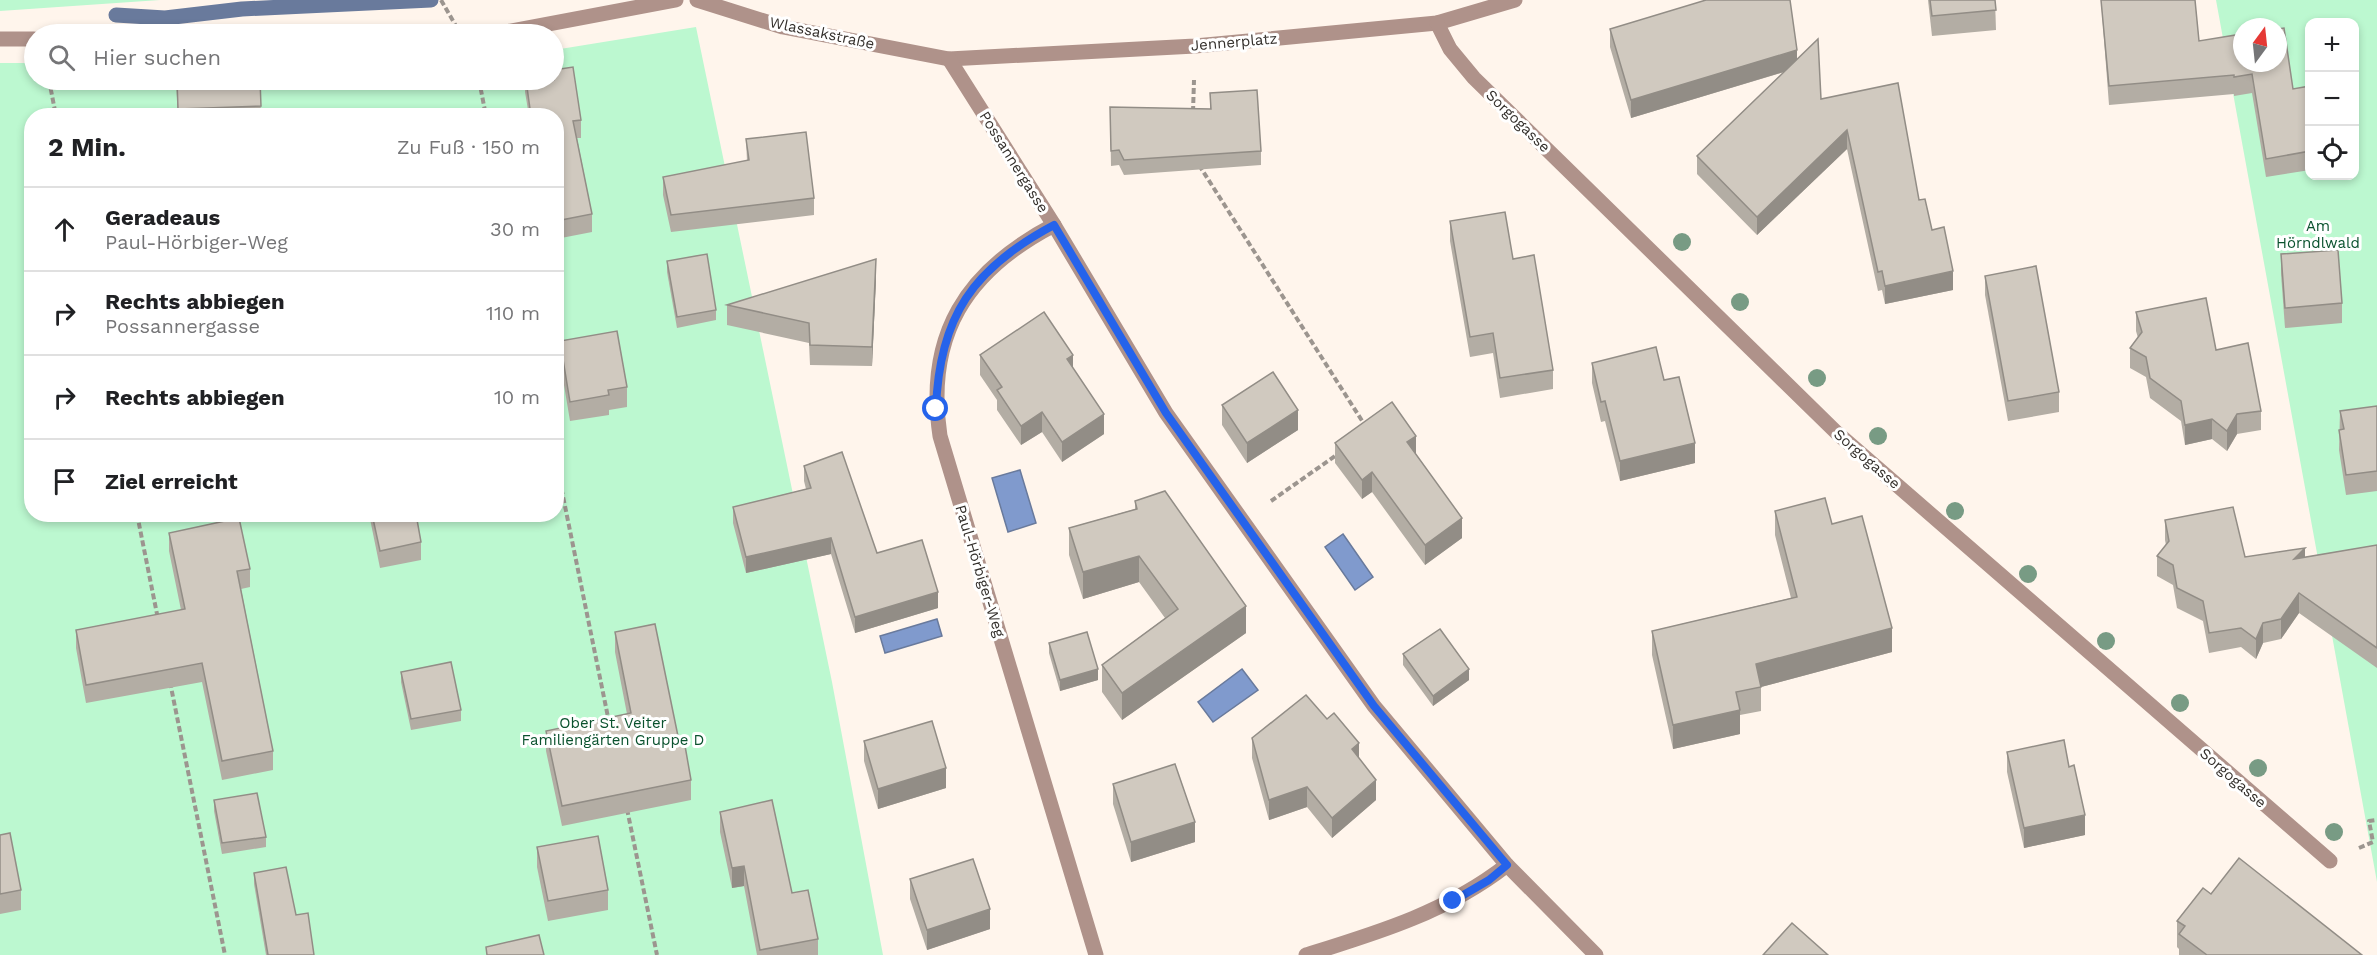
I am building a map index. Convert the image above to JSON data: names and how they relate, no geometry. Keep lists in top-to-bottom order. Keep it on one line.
{"streets":{"street":["Wlassakstraße","Jennerplatz","Sorgogasse","Possannergasse","Paul-Hörbiger-Weg"]},"crossings":[["Wlassakstraße","Jennerplatz"],["Wlassakstraße","Possannergasse"],["Jennerplatz","Sorgogasse"],["Jennerplatz","Possannergasse"],["Possannergasse","Paul-Hörbiger-Weg"]],"parks":["Am Hörndlwald","Ober St. Veiter Familiengärten Gruppe D"],"north":"top","page":{"map_buttons":["+","−"],"search":"Hier suchen","heading":["2 Min.","Zu Fuß · 150 m"],"list":[["Geradeaus","Paul-Hörbiger-Weg","30 m"],["Rechts abbiegen","Possannergasse","110 m"],["Rechts abbiegen","10 m"],"Ziel erreicht"]}}
